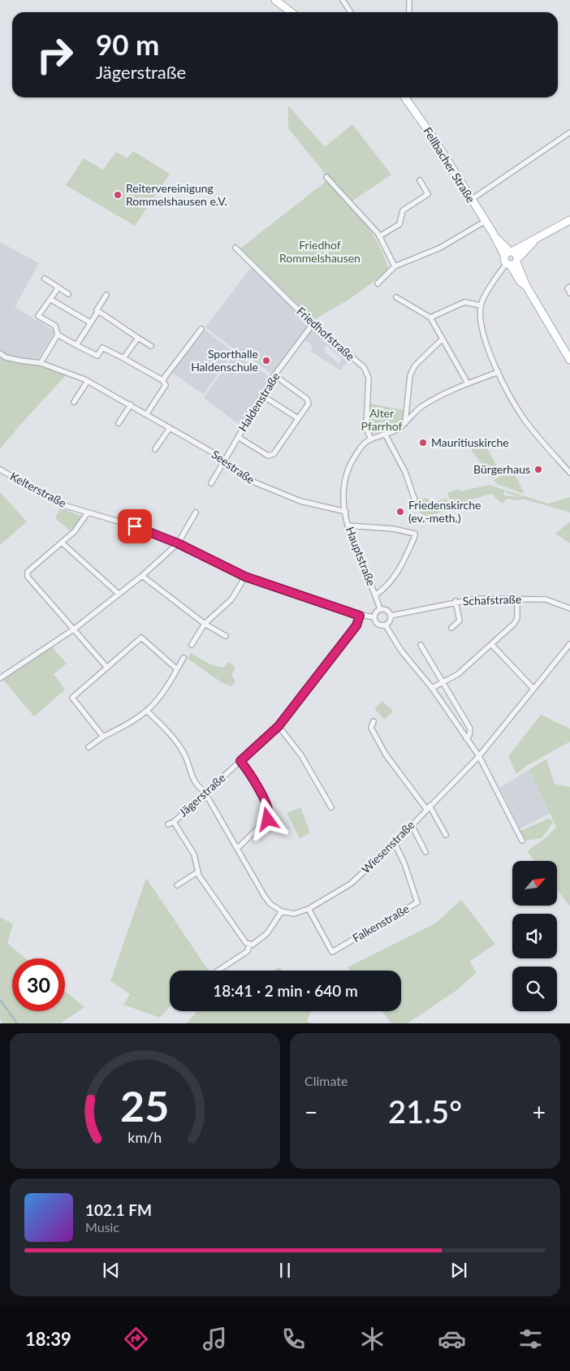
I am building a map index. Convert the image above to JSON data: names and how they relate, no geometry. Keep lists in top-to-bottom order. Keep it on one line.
{"streets":{"main road":["Fellbacher Straße"],"street":["Friedhofstraße","Haldenstraße","Seestraße","Kelterstraße","Hauptstraße","Schafstraße","Jägerstraße","Wiesenstraße","Falkenstraße"]},"crossings":[["Friedhofstraße","Haldenstraße"],["Friedhofstraße","Hauptstraße"],["Haldenstraße","Seestraße"],["Seestraße","Hauptstraße"],["Kelterstraße","Hauptstraße"],["Kelterstraße","Schafstraße"],["Kelterstraße","Jägerstraße"],["Hauptstraße","Schafstraße"],["Wiesenstraße","Falkenstraße"]],"parks":["Friedhof Rommelshausen","Alter Pfarrhof"],"places":["Reitervereinigung Rommelshausen e.V.","Sporthalle Haldenschule","Mauritiuskirche","Bürgerhaus","Friedenskirche (ev.-meth.)"],"north":"top right","page":{"turn":["90 m","Jägerstraße"],"limit":"30","trip":"18:41 · 2 min · 640 m","tile":"Climate","heat":["−","21.5°","+"],"song":["102.1 FM","Music"],"tabs":"18:39","gauge":["25","km/h"]}}
